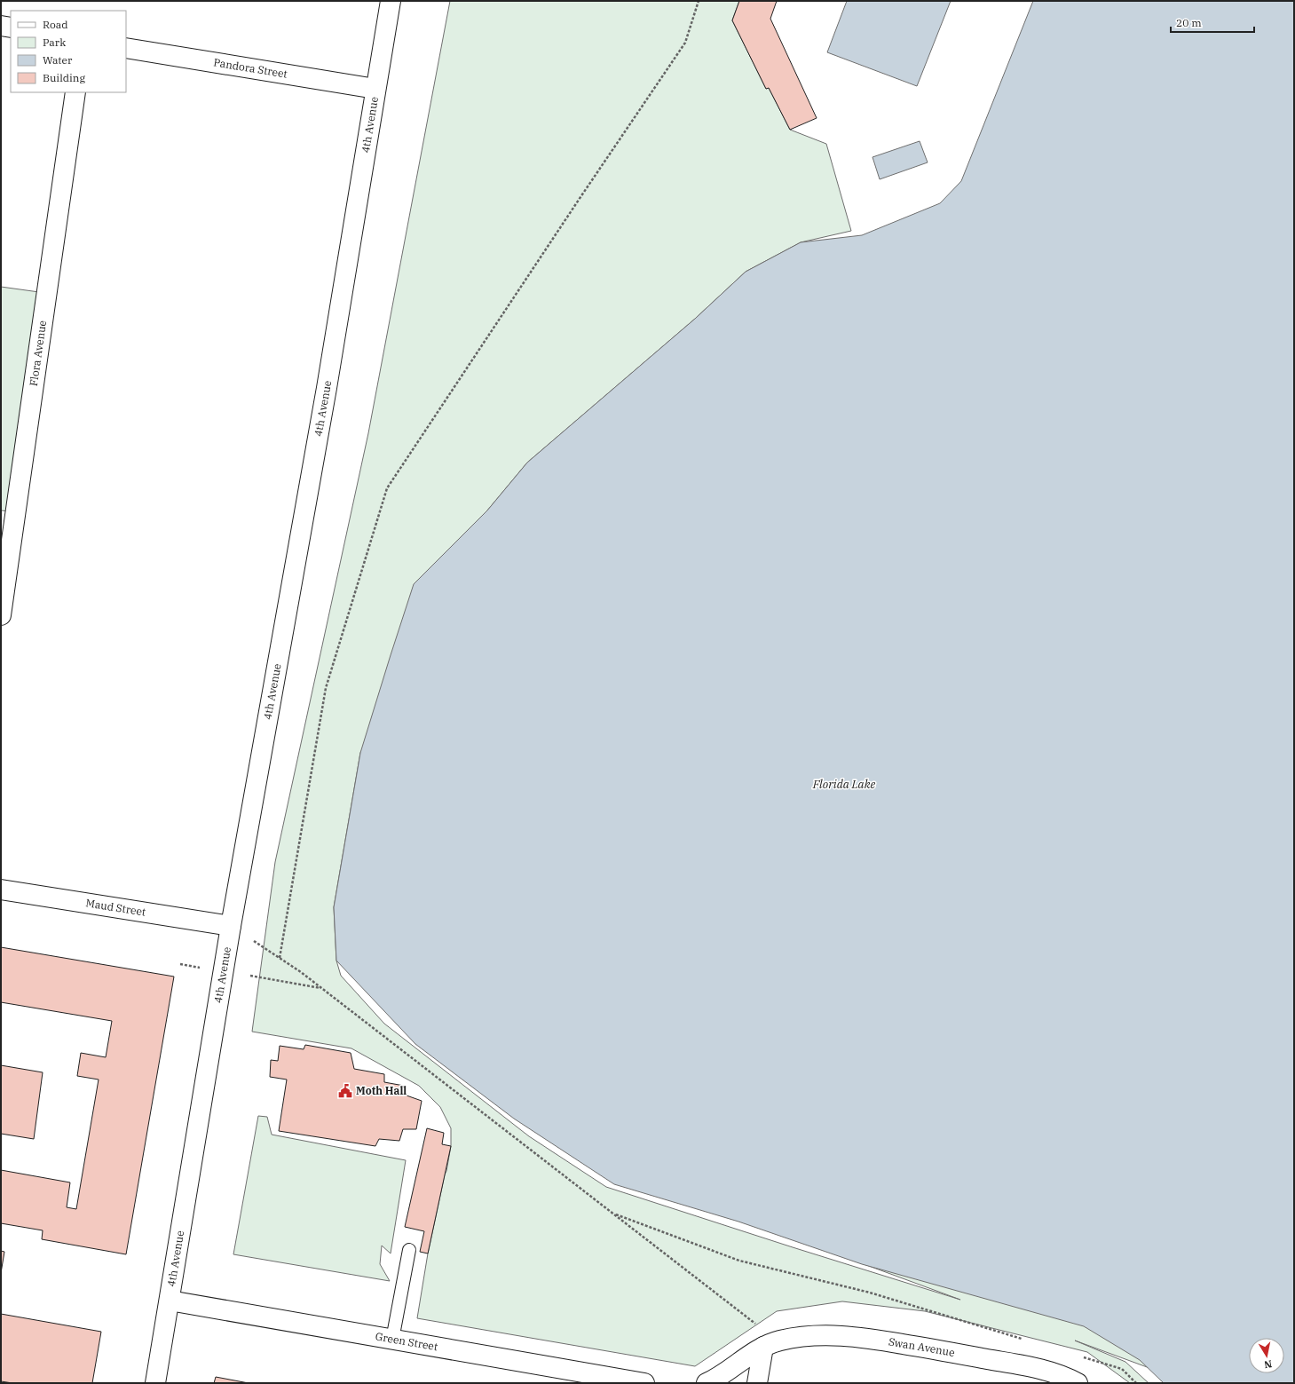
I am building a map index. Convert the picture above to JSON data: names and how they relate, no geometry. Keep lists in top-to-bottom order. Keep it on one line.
{"streets":{"street":["Pandora Street","4th Avenue","Flora Avenue","Maud Street","Green Street","Swan Avenue"]},"crossings":[["Pandora Street","4th Avenue"],["4th Avenue","Maud Street"],["4th Avenue","Green Street"]],"water":["Florida Lake"],"places":{"public building":["Moth Hall"]},"legend":["Road","Park","Water","Building"],"scale_bar":"20 m","north":"bottom"}
